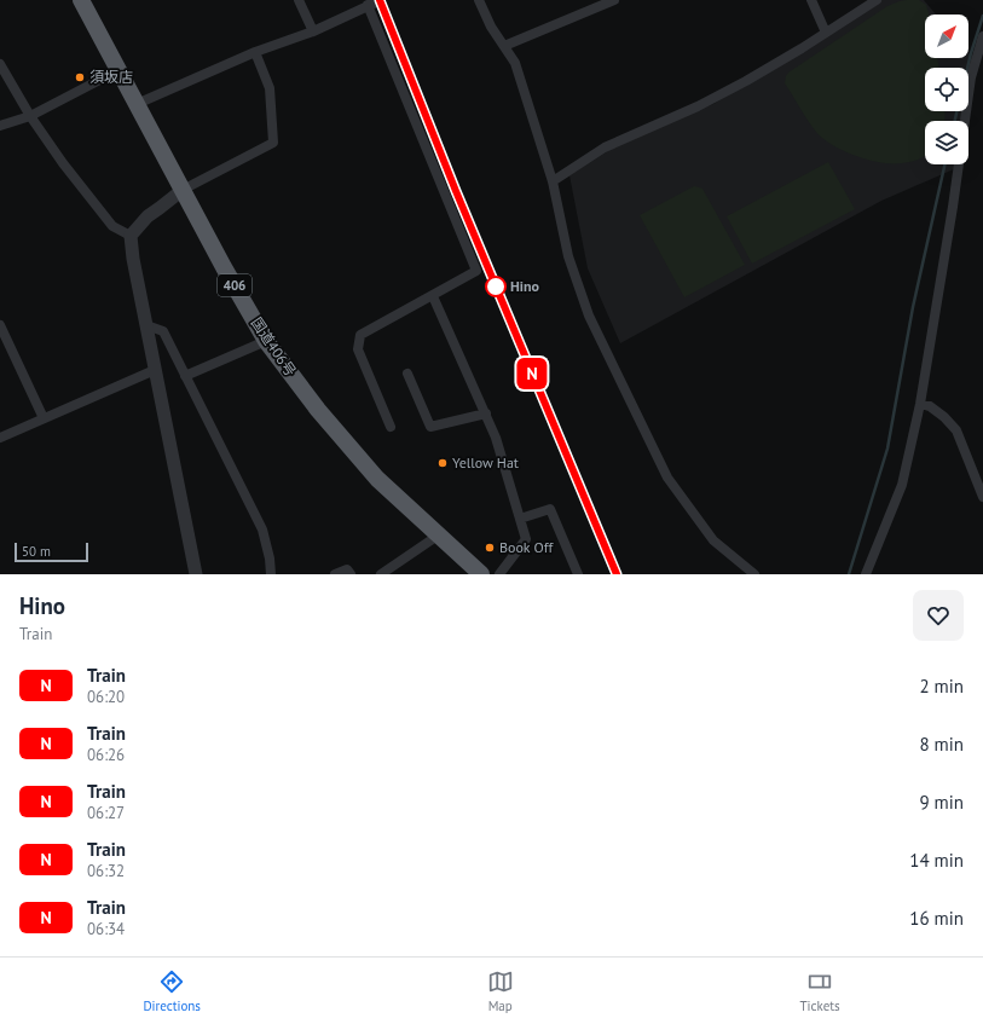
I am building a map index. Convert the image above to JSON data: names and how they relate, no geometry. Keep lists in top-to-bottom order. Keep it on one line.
{"streets":{"highway":["406","国道406号"]},"places":["須坂店","Hino","Yellow Hat","Book Off"],"scale_bar":"50 m","north":"top right","page":{"on_map":"N","scale":"50 m","heading":["Hino","Train"],"list":[{"mark":"N","name":"Train","note":"06:20","value":"2 min"},{"mark":"N","name":"Train","note":"06:26","value":"8 min"},{"mark":"N","name":"Train","note":"06:27","value":"9 min"},{"mark":"N","name":"Train","note":"06:32","value":"14 min"},{"mark":"N","name":"Train","note":"06:34","value":"16 min"}],"tabs":["Directions","Map","Tickets"]}}
